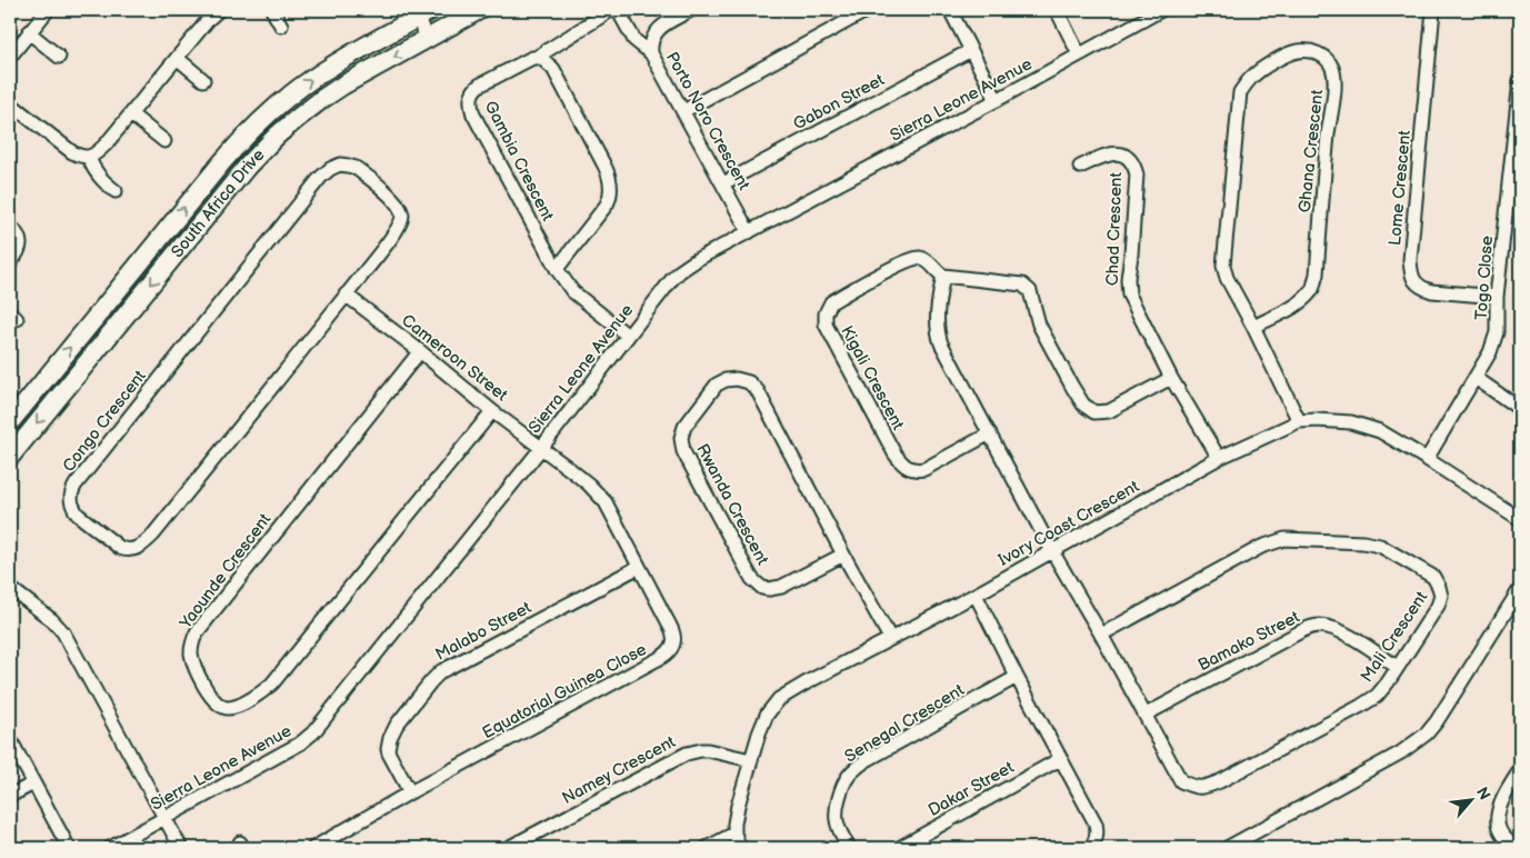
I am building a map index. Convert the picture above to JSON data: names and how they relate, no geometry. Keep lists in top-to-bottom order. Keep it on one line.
{"streets":{"street":["Sierra Leone Avenue","Gabon Street","Porto Noro Crescent","Ghana Crescent","Gambia Crescent","Lome Crescent","South Africa Drive","Chad Crescent","Togo Close","Cameroon Street","Kigali Crescent","Congo Crescent","Rwanda Crescent","Ivory Coast Crescent","Yaounde Crescent","Malabo Street","Mali Crescent","Bamako Street","Equatorial Guinea Close","Senegal Crescent","Namey Crescent","Dakar Street"]},"crossings":[["Sierra Leone Avenue","Porto Noro Crescent"],["Sierra Leone Avenue","Gambia Crescent"],["Sierra Leone Avenue","Cameroon Street"],["Sierra Leone Avenue","Equatorial Guinea Close"],["Gabon Street","Porto Noro Crescent"],["Ghana Crescent","Ivory Coast Crescent"],["Lome Crescent","Togo Close"],["Chad Crescent","Ivory Coast Crescent"],["Togo Close","Ivory Coast Crescent"],["Cameroon Street","Congo Crescent"],["Cameroon Street","Yaounde Crescent"],["Cameroon Street","Equatorial Guinea Close"],["Rwanda Crescent","Ivory Coast Crescent"],["Ivory Coast Crescent","Mali Crescent"],["Ivory Coast Crescent","Namey Crescent"],["Malabo Street","Equatorial Guinea Close"],["Mali Crescent","Bamako Street"]],"north":"top right"}
